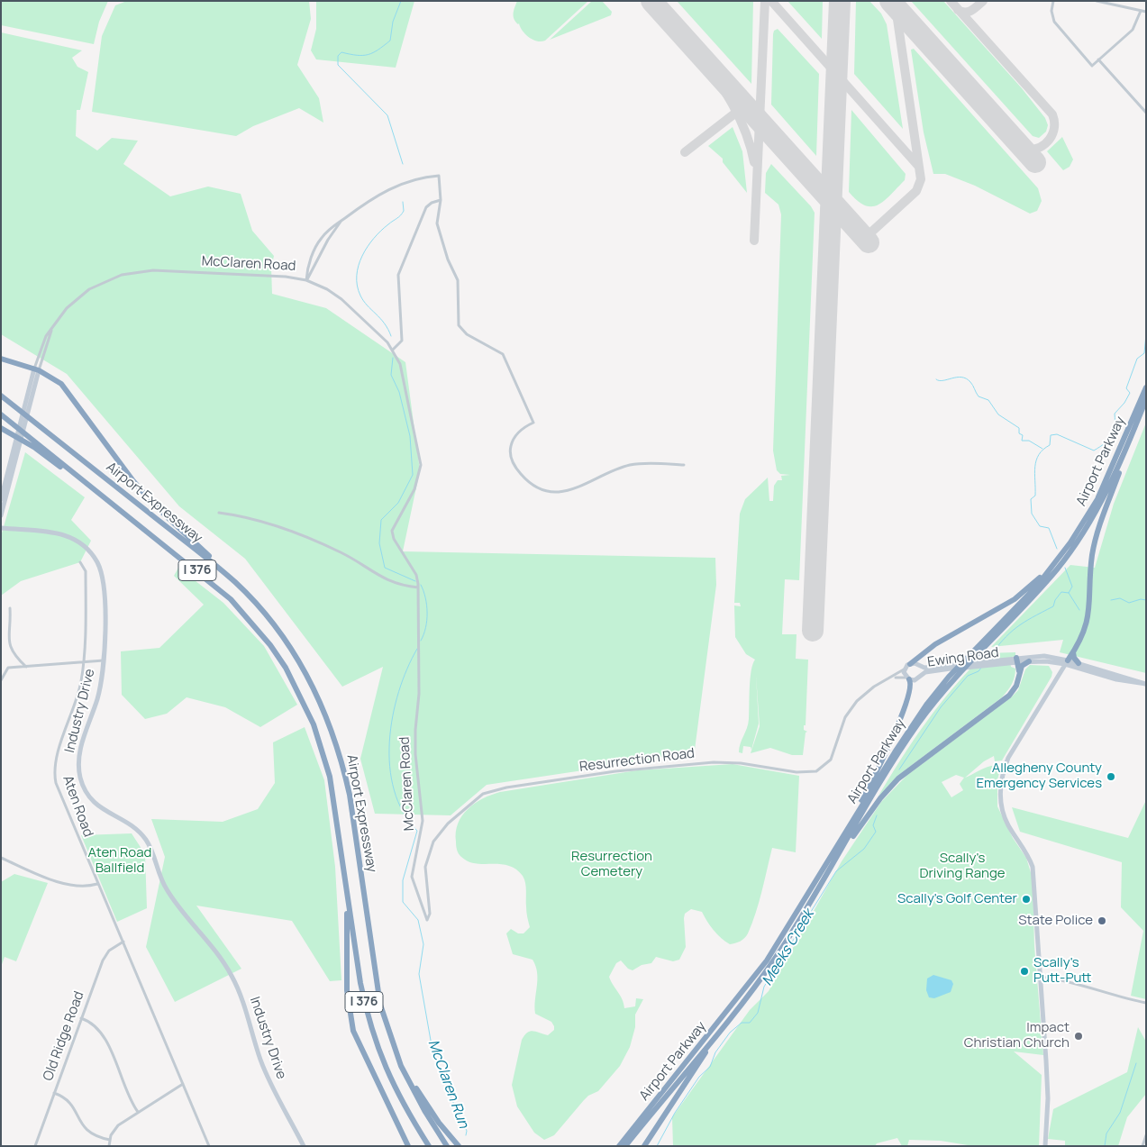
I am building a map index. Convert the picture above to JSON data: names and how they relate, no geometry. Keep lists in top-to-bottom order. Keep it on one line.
{"streets":{"highway":["Airport Parkway","Airport Expressway","I 376"],"street":["McClaren Road","Ewing Road","Industry Drive","Resurrection Road","Aten Road","Old Ridge Road"]},"crossings":[["McClaren Road","Resurrection Road"],["Ewing Road","Resurrection Road"],["Aten Road","Old Ridge Road"]],"water":["Meeks Creek","McClaren Run"],"parks":["Aten Road Ballfield","Resurrection Cemetery","Scally's Driving Range"],"places":["Allegheny County Emergency Services","Scally's Golf Center","State Police","Scally's Putt-Putt","Impact Christian Church"]}
